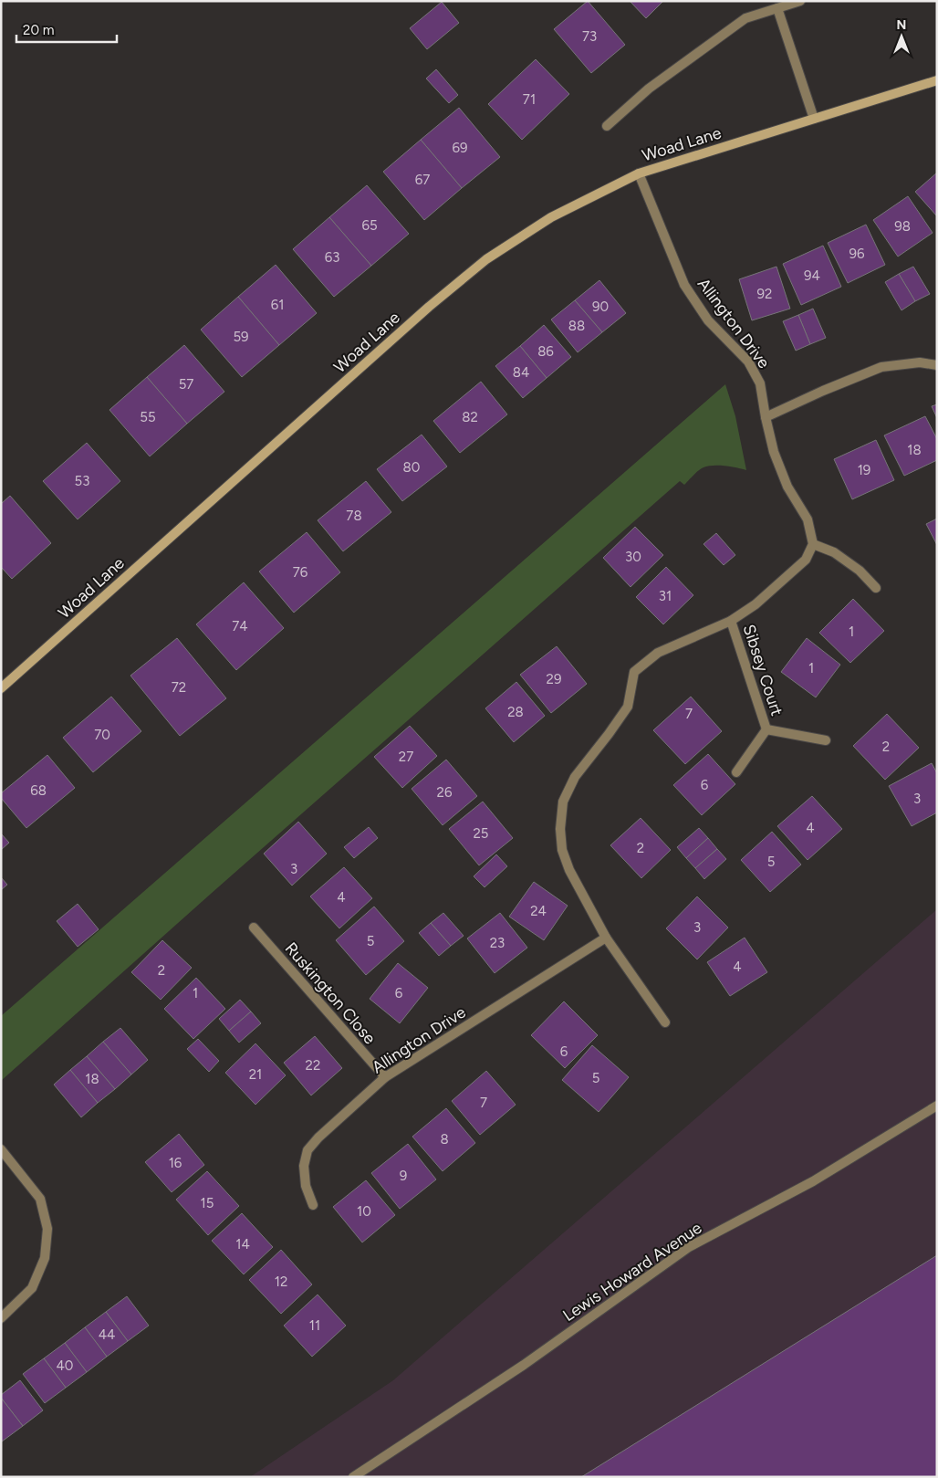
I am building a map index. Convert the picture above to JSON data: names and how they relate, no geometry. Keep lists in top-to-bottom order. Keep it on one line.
{"streets":{"street":["Woad Lane","Allington Drive","Sibsey Court","Ruskington Close","Lewis Howard Avenue"]},"crossings":[["Woad Lane","Allington Drive"],["Allington Drive","Ruskington Close"]],"house_numbers":["73","71","69","67","65","98","96","63","94","92","61","90","88","59","86","84","57","55","82","18","80","19","53","78","30","76","31","74","1","1","29","72","28","7","70","2","27","6","68","26","3","4","25","2","5","3","4","24","3","5","23","4","2","1","6","6","22","21","5","18","7","8","16","9","15","10","14","12","11","44","40"],"scale_bar":"20 m","north":"top"}
